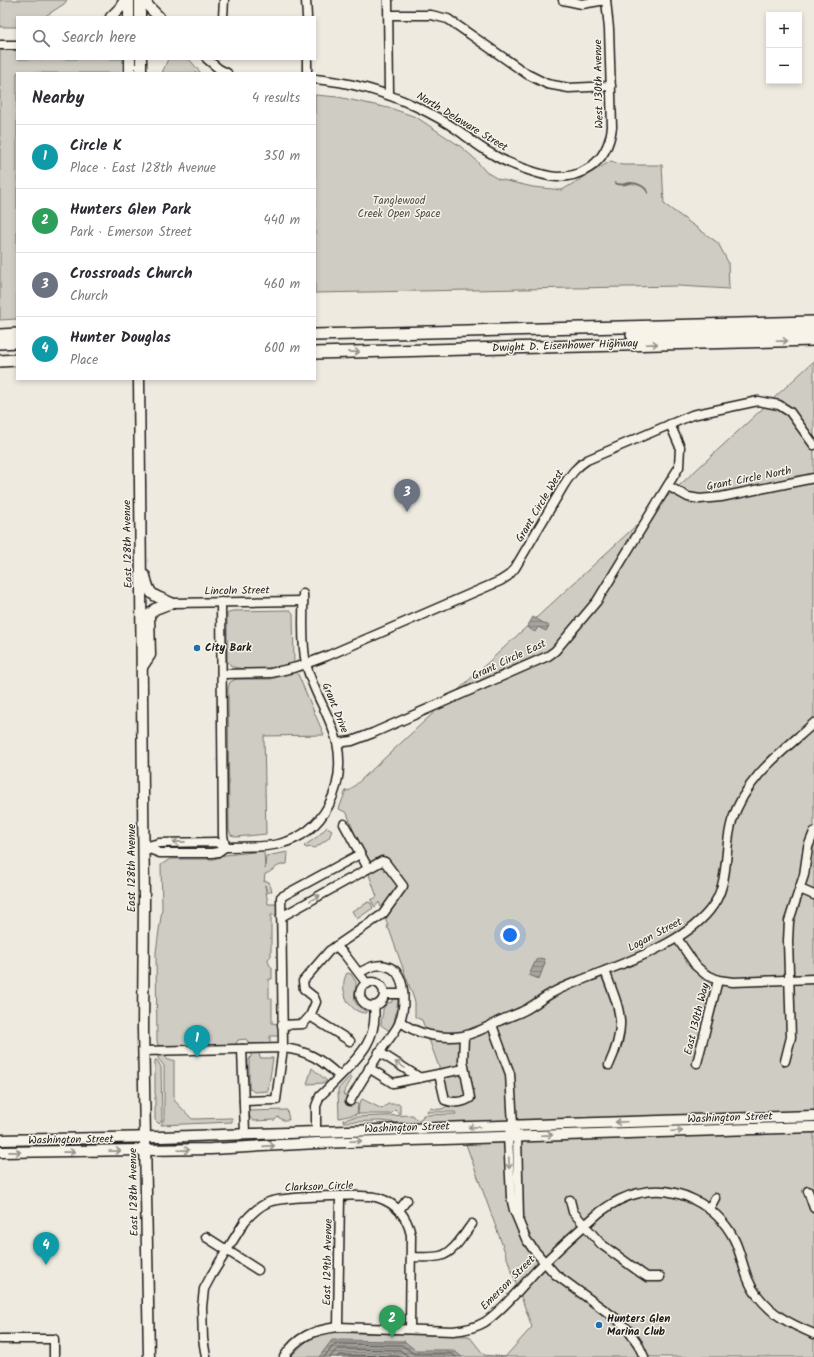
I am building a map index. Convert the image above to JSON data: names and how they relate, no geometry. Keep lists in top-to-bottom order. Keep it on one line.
{"streets":{"highway":["Dwight D. Eisenhower Highway"],"main road":["East 128th Avenue","Washington Street"],"street":["West 130th Avenue","North Delaware Street","Grant Circle North","Grant Circle West","Lincoln Street","Grant Circle East","Grant Drive","Logan Street","East 130th Way","Clarkson Circle","East 129th Avenue","Emerson Street"]},"crossings":[["West 130th Avenue","North Delaware Street"],["Grant Circle North","Grant Circle East"],["Grant Circle West","Grant Circle East"],["Grant Circle West","Grant Drive"],["East 128th Avenue","Grant Drive"],["East 128th Avenue","Washington Street"],["Lincoln Street","Grant Drive"],["Grant Circle East","Grant Drive"],["Clarkson Circle","East 129th Avenue"],["Clarkson Circle","Emerson Street"],["East 129th Avenue","Emerson Street"]],"parks":["Tanglewood Creek Open Space"],"places":["City Bark","Hunters Glen Marina Club"],"page":{"map_buttons":["+","−"],"search":"Search here","heading":["Nearby","4 results"],"list":[{"mark":"1","name":"Circle K","note":"Place · East 128th Avenue","value":"350 m"},{"mark":"2","name":"Hunters Glen Park","note":"Park · Emerson Street","value":"440 m"},{"mark":"3","name":"Crossroads Church","note":"Church","value":"460 m"},{"mark":"4","name":"Hunter Douglas","note":"Place","value":"600 m"}],"pins":["3","1","4","2"]}}
